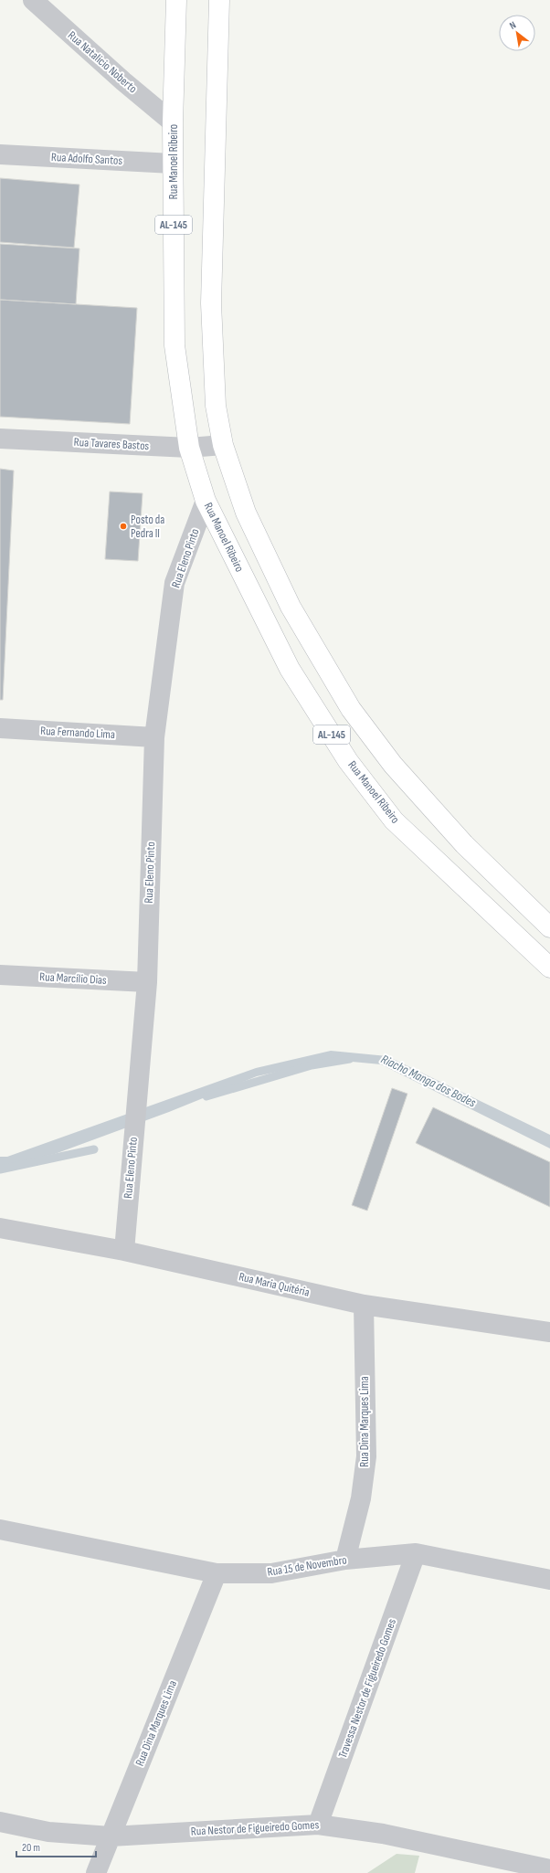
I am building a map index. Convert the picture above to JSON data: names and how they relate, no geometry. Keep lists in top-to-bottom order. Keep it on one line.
{"streets":{"highway":["Rua Manoel Ribeiro","AL-145"],"street":["Rua Natalicio Noberto","Rua Adolfo Santos","Rua Tavares Bastos","Rua Eleno Pinto","Rua Fernando Lima","Rua Marcílio Dias","Rua Maria Quitéria","Rua Dina Marques Lima","Rua 15 de Novembro","Travessa Nestor de Figueiredo Gomes","Rua Nestor de Figueiredo Gomes"]},"crossings":[["Rua Natalicio Noberto","Rua Manoel Ribeiro"],["Rua Adolfo Santos","Rua Manoel Ribeiro"],["Rua Manoel Ribeiro","Rua Tavares Bastos"],["Rua Manoel Ribeiro","Rua Eleno Pinto"],["AL-145","Rua Tavares Bastos"],["Rua Eleno Pinto","Rua Fernando Lima"],["Rua Eleno Pinto","Rua Marcílio Dias"],["Rua Eleno Pinto","Rua Maria Quitéria"],["Rua Maria Quitéria","Rua Dina Marques Lima"],["Rua Dina Marques Lima","Rua 15 de Novembro"],["Rua Dina Marques Lima","Rua Nestor de Figueiredo Gomes"],["Rua 15 de Novembro","Travessa Nestor de Figueiredo Gomes"],["Travessa Nestor de Figueiredo Gomes","Rua Nestor de Figueiredo Gomes"]],"water":["Riacho Manga dos Bodes"],"places":["Posto da Pedra II"],"scale_bar":"20 m","north":"top left"}
